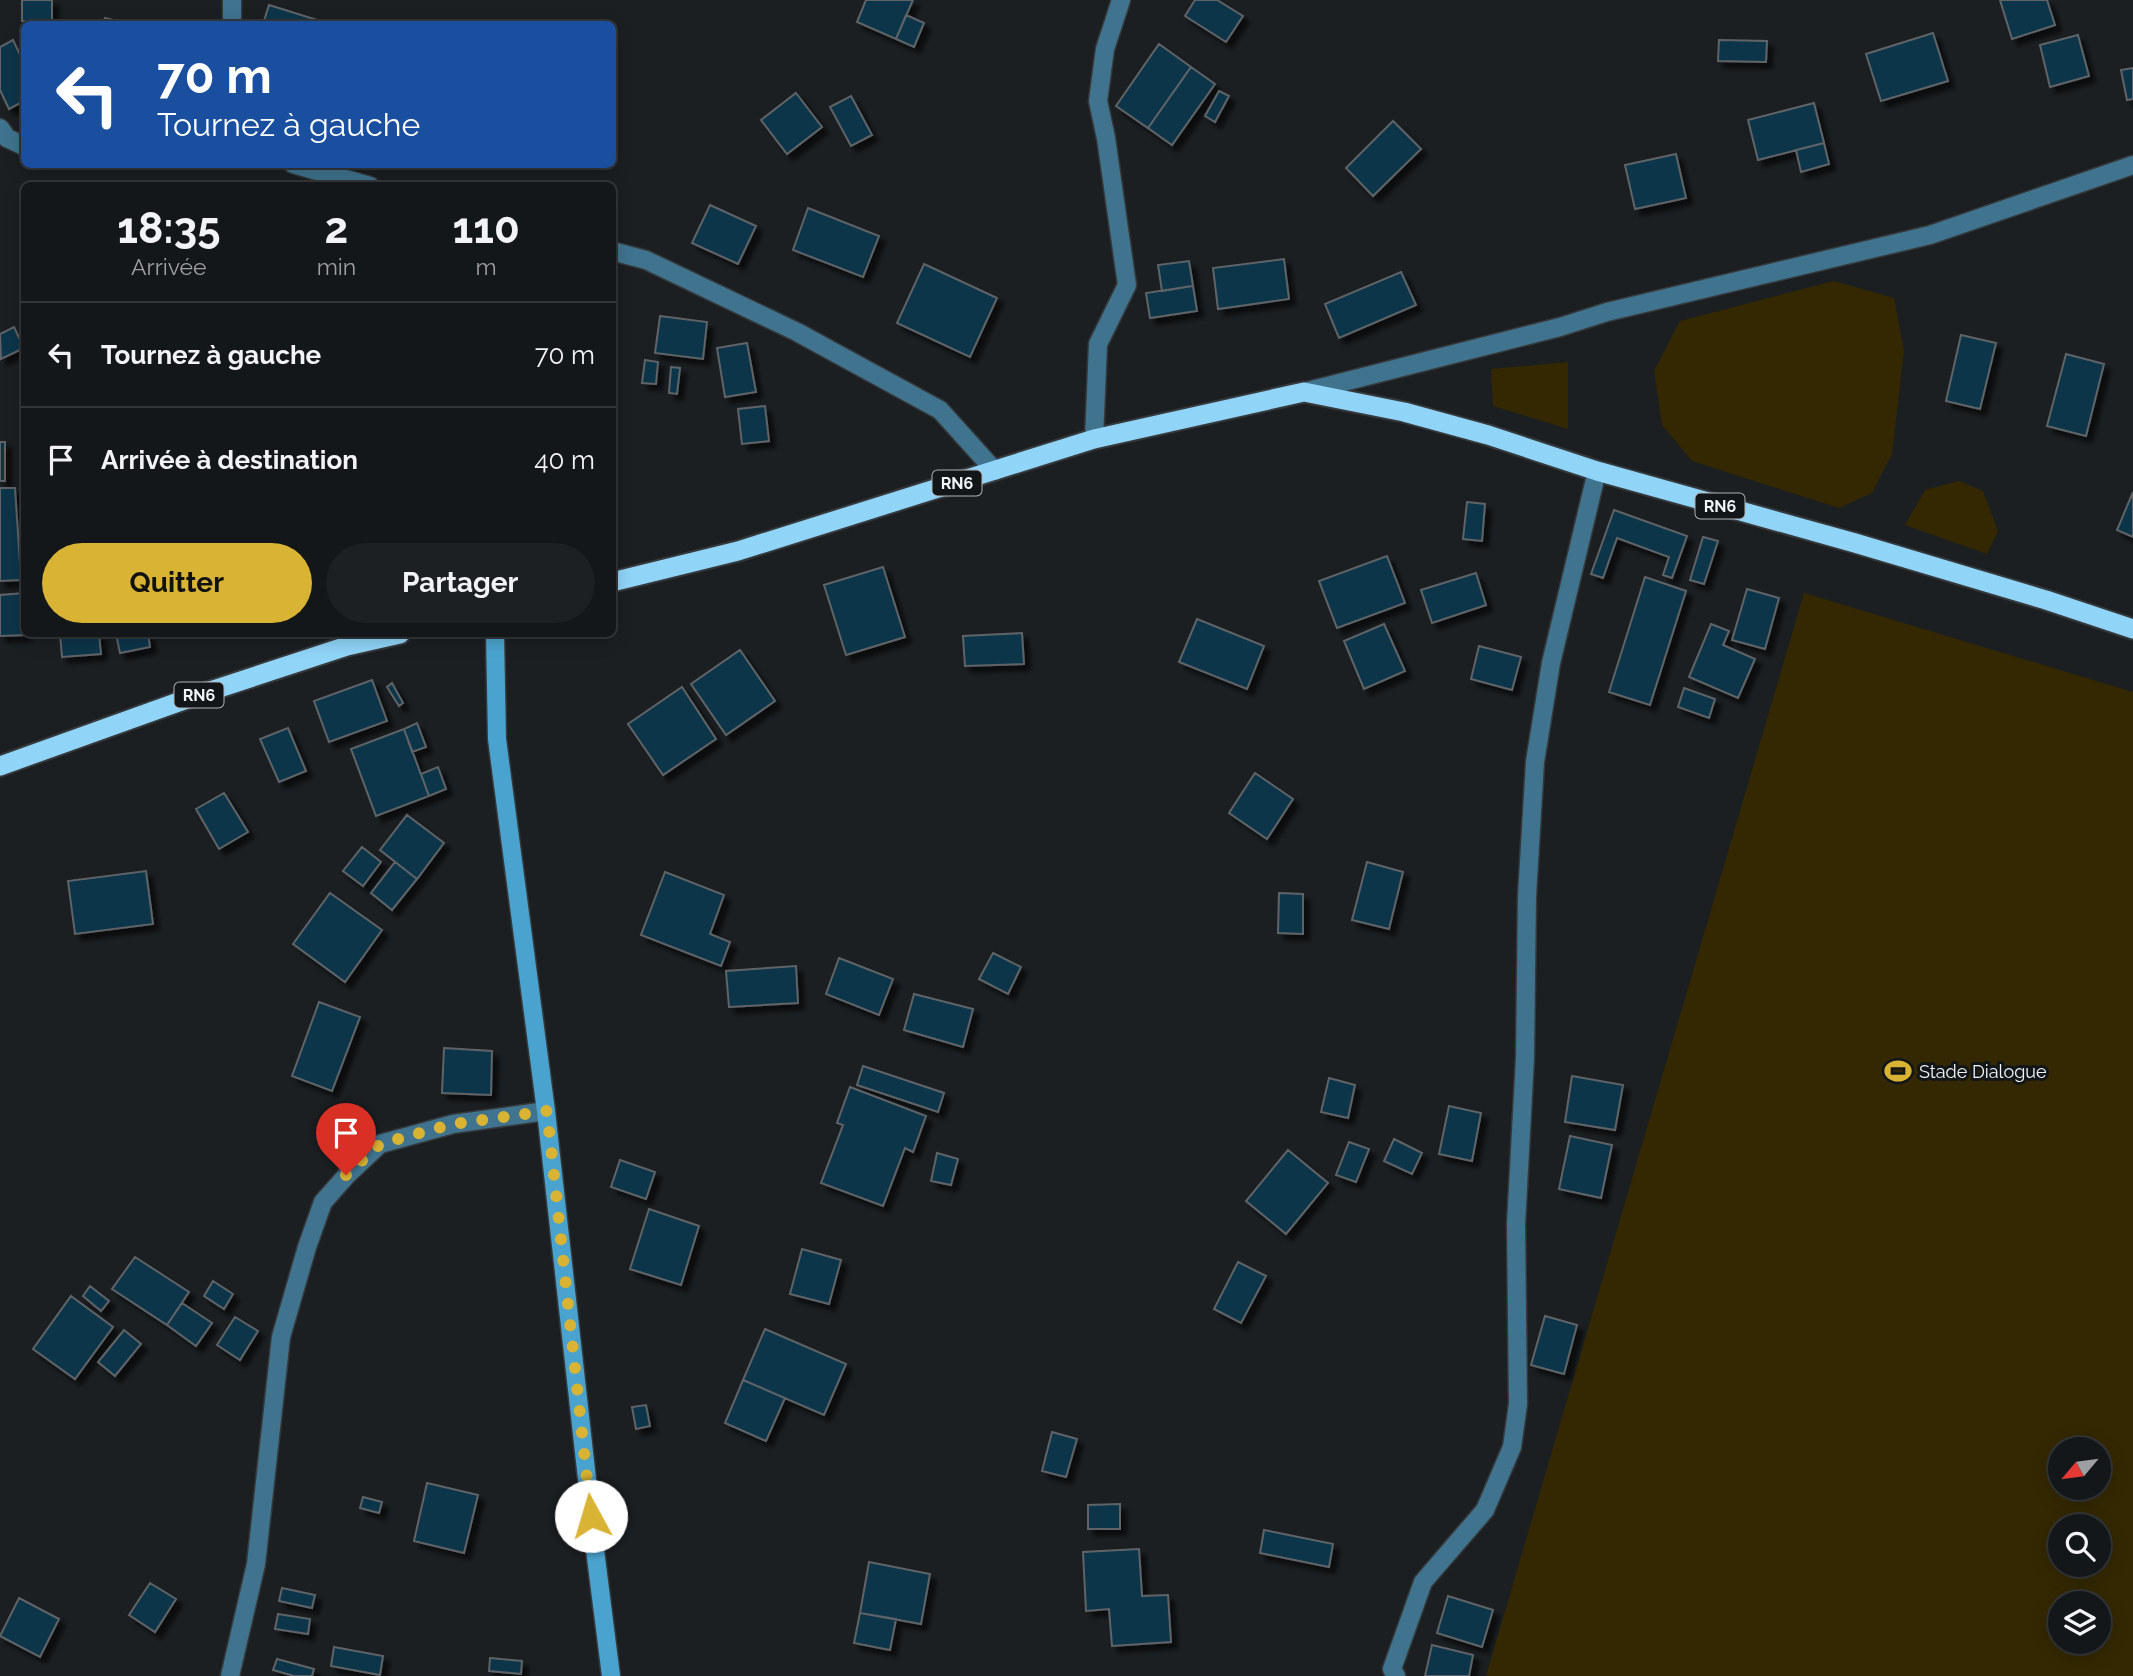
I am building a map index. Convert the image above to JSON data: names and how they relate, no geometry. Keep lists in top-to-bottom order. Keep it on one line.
{"streets":{"highway":["RN6"]},"places":{"sports":["Stade Dialogue"]},"north":"bottom left","page":{"turn":["70 m","Tournez à gauche"],"eta":["18:35","Arrivée","2","min","110","m"],"list":[{"name":"Tournez à gauche","value":"70 m"},{"name":"Arrivée à destination","value":"40 m"}],"buttons":["Quitter","Partager"]}}
